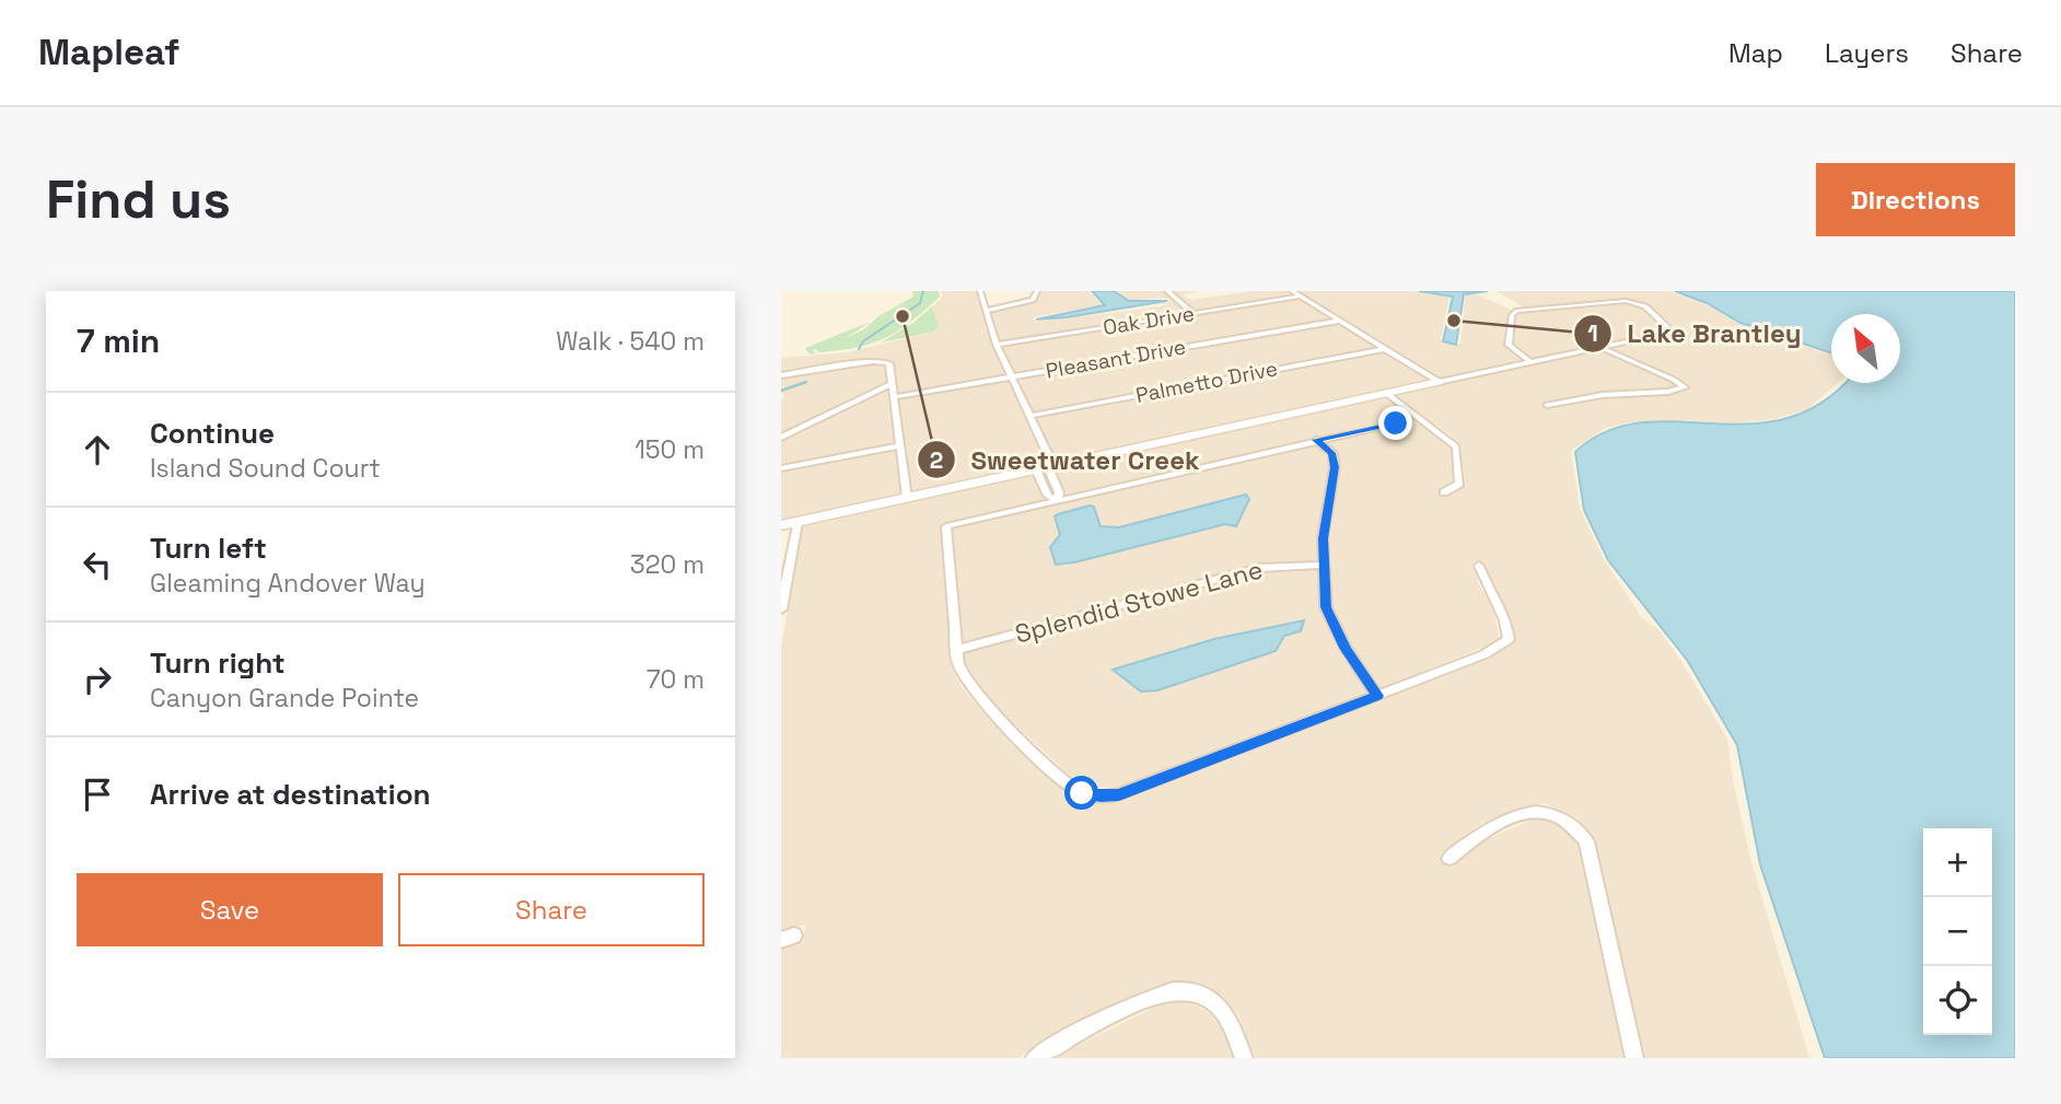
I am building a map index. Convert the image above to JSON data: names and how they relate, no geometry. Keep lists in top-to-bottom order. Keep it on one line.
{"streets":{"street":["Oak Drive","Pleasant Drive","Palmetto Drive","Splendid Stowe Lane"]},"places":["Sweetwater Creek","Lake Brantley"],"north":"top left","page":{"header":"Mapleaf","nav":["Map","Layers","Share"],"buttons":["Directions",["Save","Share"]],"title":"Find us","heading":["7 min","Walk · 540 m"],"list":[["Continue","Island Sound Court","150 m"],["Turn left","Gleaming Andover Way","320 m"],["Turn right","Canyon Grande Pointe","70 m"],"Arrive at destination"],"map_buttons":["+","−"]}}
